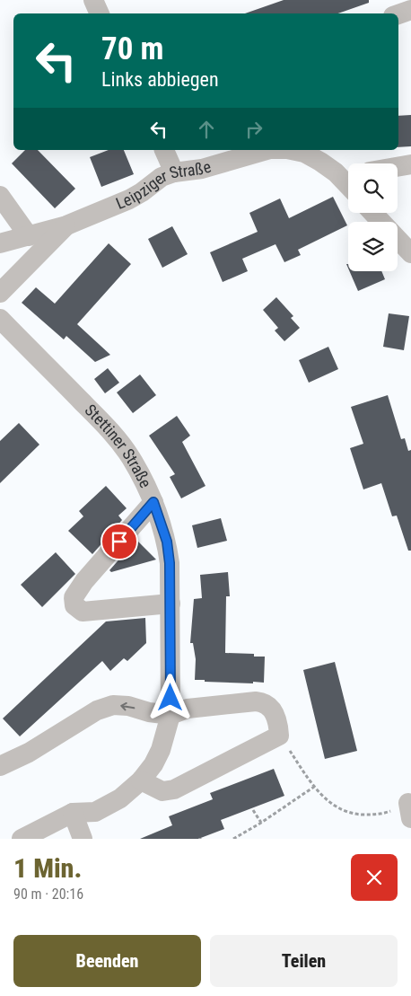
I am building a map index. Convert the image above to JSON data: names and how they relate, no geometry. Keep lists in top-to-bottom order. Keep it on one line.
{"streets":{"street":["Leipziger Straße","Stettiner Straße"]},"page":{"turn":["70 m","Links abbiegen"],"heading":["1 Min.","90 m · 20:16"],"buttons":["Beenden","Teilen"]}}
